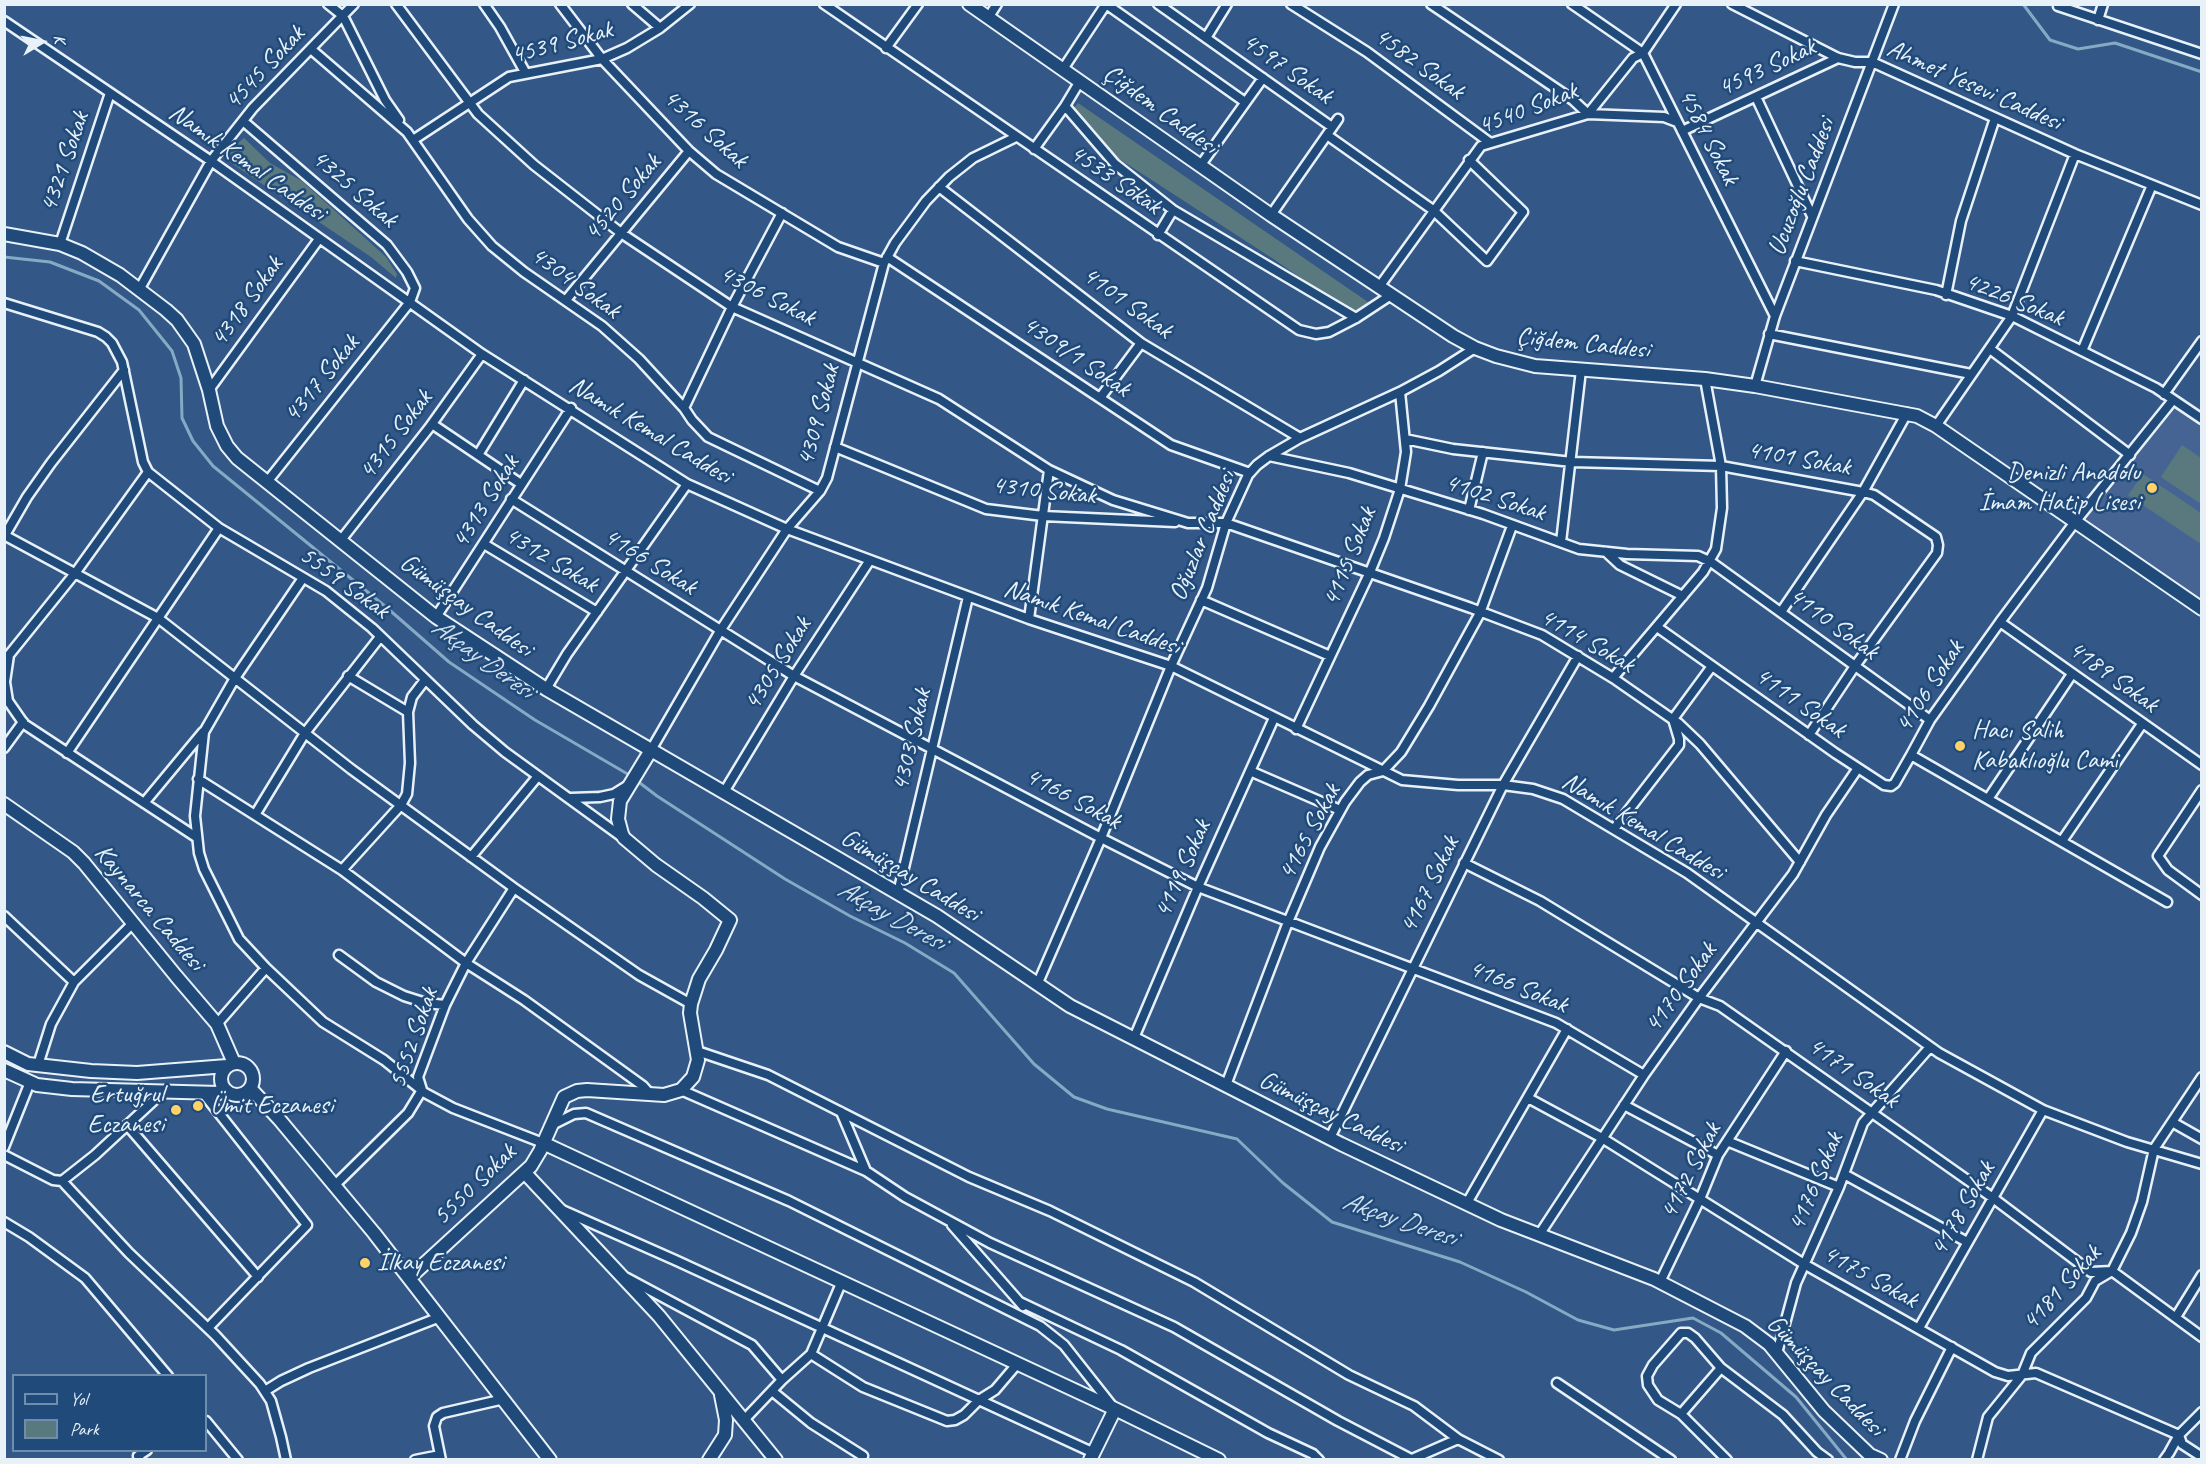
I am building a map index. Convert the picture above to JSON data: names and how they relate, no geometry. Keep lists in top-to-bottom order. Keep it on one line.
{"streets":{"street":["4539 Sokak","4582 Sokak","4545 Sokak","4593 Sokak","4597 Sokak","Ahmet Yesevi Caddesi","4540 Sokak","Çiğdem Caddesi","4316 Sokak","4584 Sokak","4321 Sokak","Namık Kemal Caddesi","4533 Sokak","Ucuzoğlu Caddesi","4325 Sokak","4520 Sokak","4304 Sokak","4306 Sokak","4226 Sokak","4318 Sokak","4101 Sokak","4309/1 Sokak","4317 Sokak","4309 Sokak","4315 Sokak","4310 Sokak","4102 Sokak","4313 Sokak","Oğuzlar Caddesi","4115 Sokak","4312 Sokak","4166 Sokak","5559 Sokak","Gümüşçay Caddesi","4110 Sokak","4114 Sokak","4305 Sokak","4189 Sokak","4106 Sokak","4111 Sokak","4303 Sokak","4165 Sokak","4119 Sokak","4167 Sokak","Kaynarca Caddesi","4170 Sokak","5552 Sokak","4171 Sokak","4172 Sokak","4176 Sokak","5550 Sokak","4178 Sokak","4175 Sokak","4181 Sokak"]},"crossings":[["4539 Sokak","4316 Sokak"],["4539 Sokak","4304 Sokak"],["4539 Sokak","4306 Sokak"],["4582 Sokak","4540 Sokak"],["4545 Sokak","Namık Kemal Caddesi"],["4545 Sokak","4325 Sokak"],["4545 Sokak","Gümüşçay Caddesi"],["4593 Sokak","Ahmet Yesevi Caddesi"],["4593 Sokak","4584 Sokak"],["4597 Sokak","4540 Sokak"],["Ahmet Yesevi Caddesi","Ucuzoğlu Caddesi"],["4540 Sokak","Çiğdem Caddesi"],["4540 Sokak","4584 Sokak"],["Çiğdem Caddesi","4533 Sokak"],["Çiğdem Caddesi","Ucuzoğlu Caddesi"],["Çiğdem Caddesi","Oğuzlar Caddesi"],["Çiğdem Caddesi","4106 Sokak"],["4316 Sokak","4520 Sokak"],["4316 Sokak","4309/1 Sokak"],["4316 Sokak","4309 Sokak"],["4584 Sokak","Ucuzoğlu Caddesi"],["4321 Sokak","Namık Kemal Caddesi"],["4321 Sokak","Gümüşçay Caddesi"],["Namık Kemal Caddesi","4325 Sokak"],["Namık Kemal Caddesi","4318 Sokak"],["Namık Kemal Caddesi","4317 Sokak"],["Namık Kemal Caddesi","4309 Sokak"],["Namık Kemal Caddesi","4315 Sokak"],["Namık Kemal Caddesi","4313 Sokak"],["Namık Kemal Caddesi","Oğuzlar Caddesi"],["Namık Kemal Caddesi","4115 Sokak"],["Namık Kemal Caddesi","4305 Sokak"],["Namık Kemal Caddesi","4303 Sokak"],["Namık Kemal Caddesi","4165 Sokak"],["Namık Kemal Caddesi","4119 Sokak"],["Namık Kemal Caddesi","4167 Sokak"],["Namık Kemal Caddesi","4170 Sokak"],["Namık Kemal Caddesi","4176 Sokak"],["Namık Kemal Caddesi","4178 Sokak"],["Namık Kemal Caddesi","4181 Sokak"],["4533 Sokak","4309 Sokak"],["Ucuzoğlu Caddesi","4226 Sokak"],["4325 Sokak","4317 Sokak"],["4520 Sokak","4304 Sokak"],["4520 Sokak","4306 Sokak"],["4304 Sokak","4309 Sokak"],["4306 Sokak","4309 Sokak"],["4306 Sokak","4310 Sokak"],["4226 Sokak","4106 Sokak"],["4318 Sokak","Gümüşçay Caddesi"],["4101 Sokak","4309 Sokak"],["4101 Sokak","Oğuzlar Caddesi"],["4101 Sokak","4115 Sokak"],["4101 Sokak","4110 Sokak"],["4101 Sokak","4111 Sokak"],["4309/1 Sokak","4309 Sokak"],["4309/1 Sokak","Oğuzlar Caddesi"],["4317 Sokak","Gümüşçay Caddesi"],["4309 Sokak","4310 Sokak"],["4309 Sokak","4166 Sokak"],["4309 Sokak","5559 Sokak"],["4309 Sokak","Gümüşçay Caddesi"],["4315 Sokak","Gümüşçay Caddesi"],["4310 Sokak","Oğuzlar Caddesi"],["4310 Sokak","4114 Sokak"],["4102 Sokak","Oğuzlar Caddesi"],["4102 Sokak","4115 Sokak"],["4102 Sokak","4110 Sokak"],["4102 Sokak","4165 Sokak"],["4313 Sokak","4312 Sokak"],["4313 Sokak","4166 Sokak"],["4313 Sokak","Gümüşçay Caddesi"],["Oğuzlar Caddesi","4115 Sokak"],["Oğuzlar Caddesi","4166 Sokak"],["Oğuzlar Caddesi","Gümüşçay Caddesi"],["Oğuzlar Caddesi","4114 Sokak"],["4115 Sokak","4114 Sokak"],["4166 Sokak","4305 Sokak"],["4166 Sokak","4303 Sokak"],["4166 Sokak","4165 Sokak"],["4166 Sokak","4119 Sokak"],["4166 Sokak","4167 Sokak"],["4166 Sokak","4170 Sokak"],["Gümüşçay Caddesi","4305 Sokak"],["Gümüşçay Caddesi","4303 Sokak"],["Gümüşçay Caddesi","4165 Sokak"],["Gümüşçay Caddesi","4119 Sokak"],["Gümüşçay Caddesi","4167 Sokak"],["Gümüşçay Caddesi","4170 Sokak"],["Gümüşçay Caddesi","4172 Sokak"],["Gümüşçay Caddesi","4176 Sokak"],["4110 Sokak","4106 Sokak"],["4114 Sokak","4165 Sokak"],["4114 Sokak","4167 Sokak"],["4114 Sokak","4170 Sokak"],["4189 Sokak","4106 Sokak"],["4106 Sokak","4111 Sokak"],["4111 Sokak","4170 Sokak"],["4167 Sokak","4171 Sokak"],["4170 Sokak","4171 Sokak"],["4170 Sokak","4175 Sokak"],["4171 Sokak","4172 Sokak"],["4171 Sokak","4176 Sokak"],["4171 Sokak","4178 Sokak"],["4171 Sokak","4181 Sokak"],["4172 Sokak","4175 Sokak"],["4176 Sokak","4175 Sokak"],["4178 Sokak","4175 Sokak"],["4175 Sokak","4181 Sokak"]],"water":["Akçay Deresi"],"places":["Denizli Anadolu İmam Hatip Lisesi","Hacı Salih Kabaklıoğlu Cami","Ümit Eczanesi","Ertuğrul Eczanesi","İlkay Eczanesi"],"legend":["Yol","Park"],"north":"right"}
